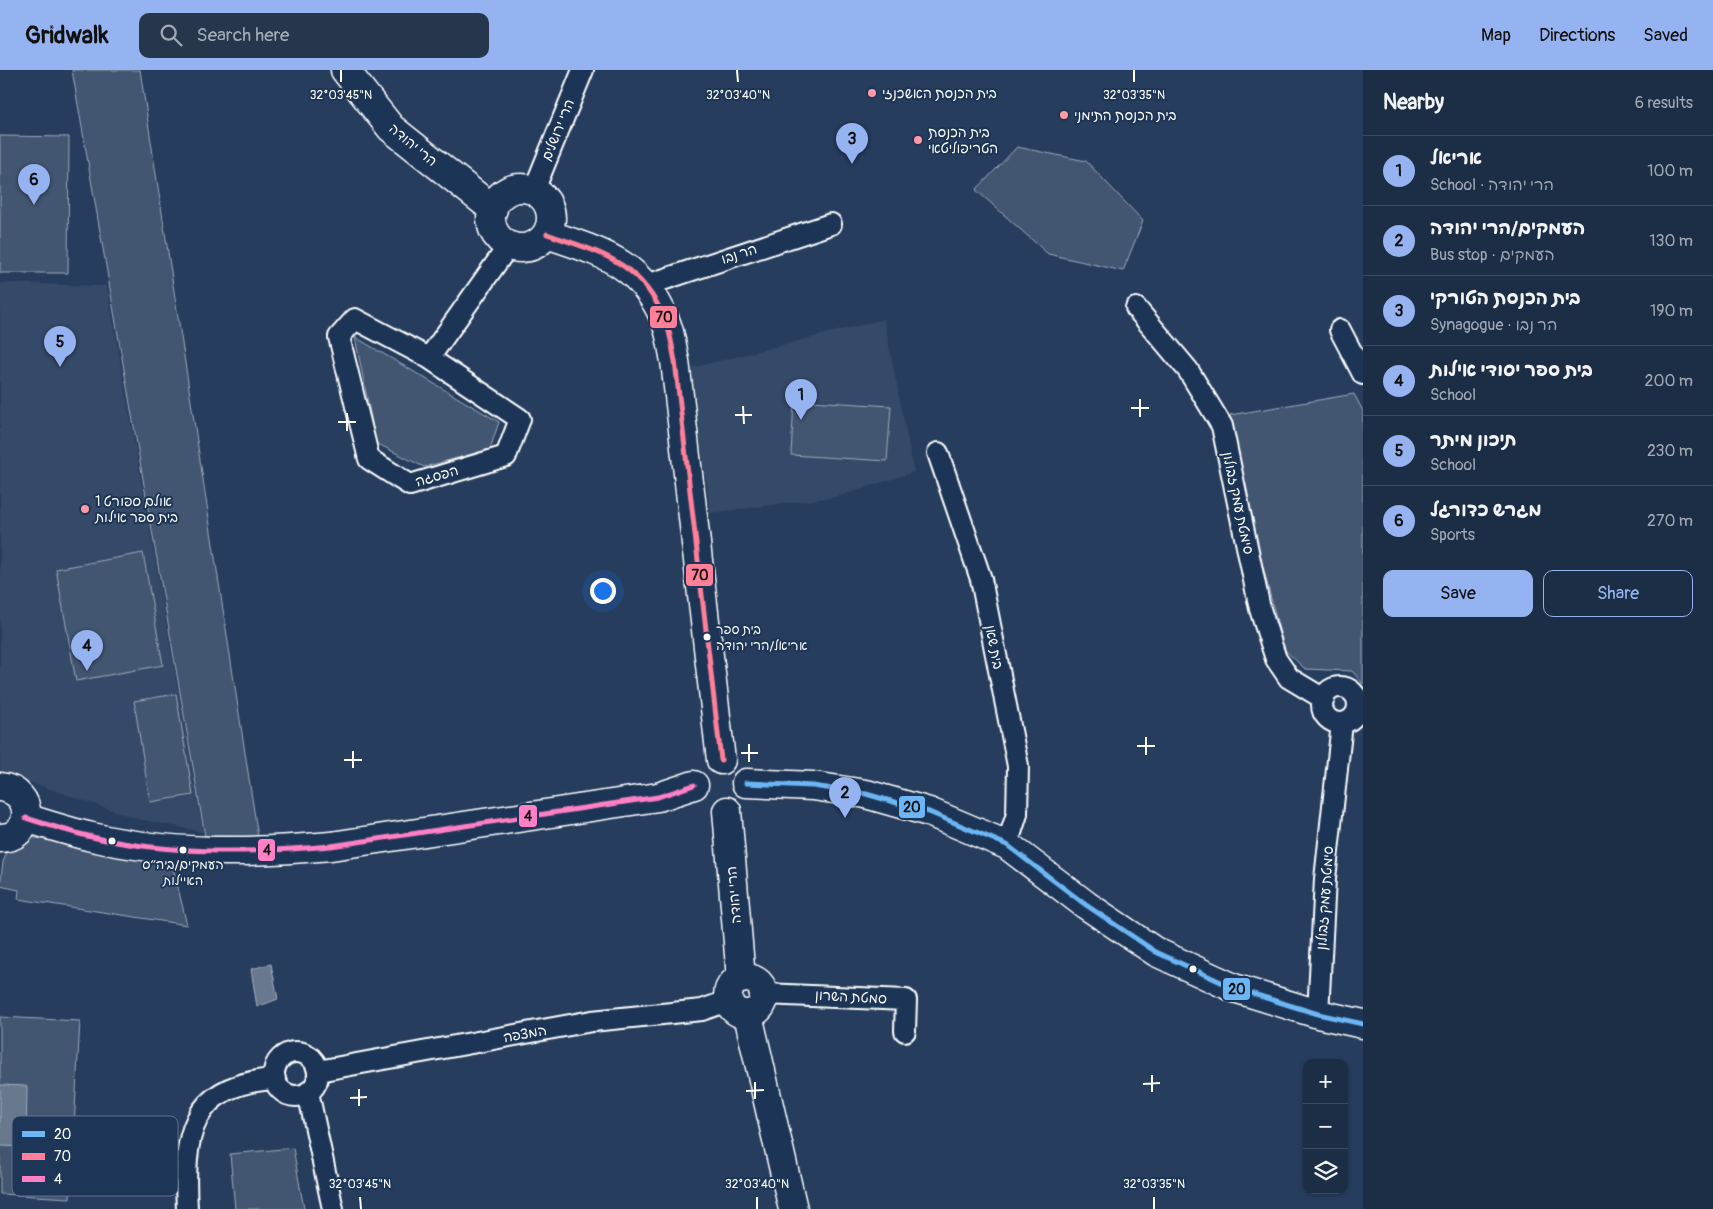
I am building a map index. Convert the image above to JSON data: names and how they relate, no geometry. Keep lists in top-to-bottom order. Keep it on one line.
{"streets":{"street":["הרי ירושלים","הרי יהודה","הר נבו","הפסגה","סימטת עמק זבולון","בית שאן","סמטת השרון","המצפה"]},"crossings":[["הרי ירושלים","הרי יהודה"],["הרי יהודה","המצפה"]],"places":["בית הכנסת האשכנזי","בית הכנסת התימני","בית הכנסת הטריפוליטאי","אולם ספורט 1 בית ספר אילות","בית ספר אריאל/הרי יהודה","העמקים/ביה״ס האיילות"],"lines":["transit line 70","transit line 20","transit line 4"],"legend":["20","70","4"],"page":{"header":"Gridwalk","search":"Search here","nav":["Map","Directions","Saved"],"heading":["Nearby","6 results"],"pins":["3","6","5","1","4","2"],"list":[{"mark":"1","name":"אריאל","note":"School · הרי יהודה","value":"100 m"},{"mark":"2","name":"העמקים/הרי יהודה","note":"Bus stop · העמקים","value":"130 m"},{"mark":"3","name":"בית הכנסת הטורקי","note":"Synagogue · הר נבו","value":"190 m"},{"mark":"4","name":"בית ספר יסודי אילות","note":"School","value":"200 m"},{"mark":"5","name":"תיכון מיתר","note":"School","value":"230 m"},{"mark":"6","name":"מגרש כדורגל","note":"Sports","value":"270 m"}],"buttons":["Save","Share"],"map_buttons":["+","−"]},"coordinates":["32°03'45\"N","32°03'40\"N","32°03'35\"N"]}
